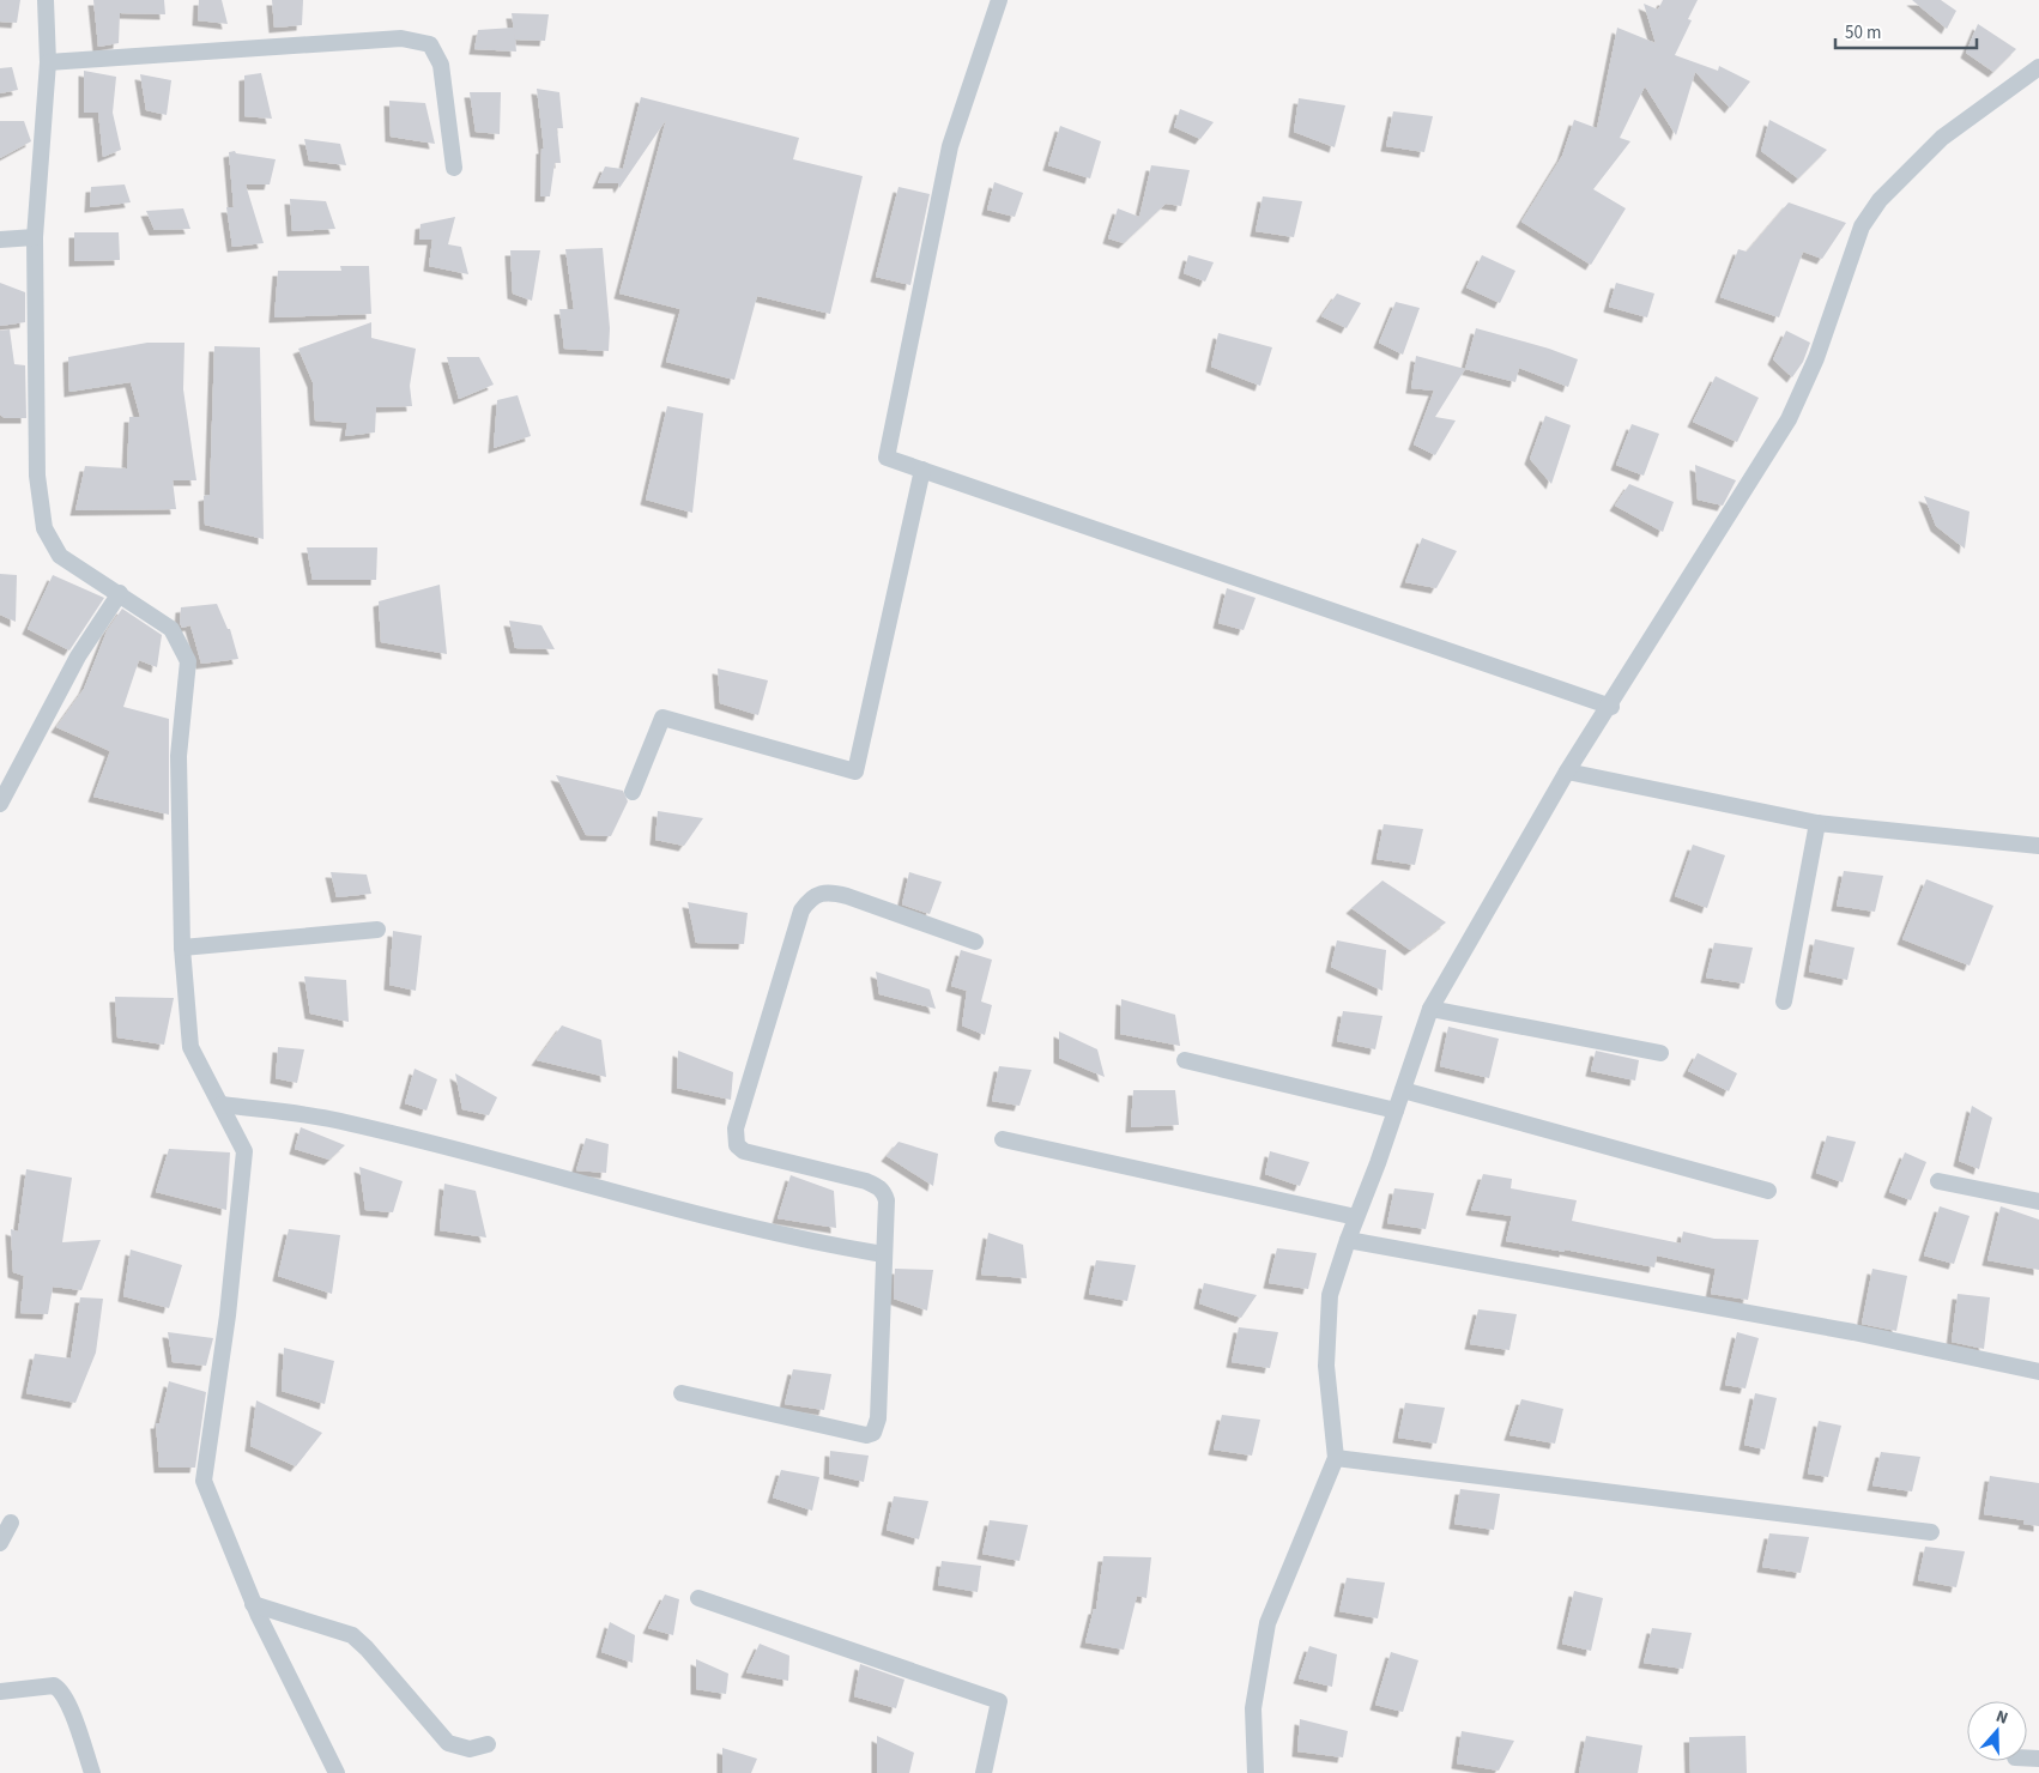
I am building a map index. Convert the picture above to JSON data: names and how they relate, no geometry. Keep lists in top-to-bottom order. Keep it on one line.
{"scale_bar":"50 m","north":"top"}
